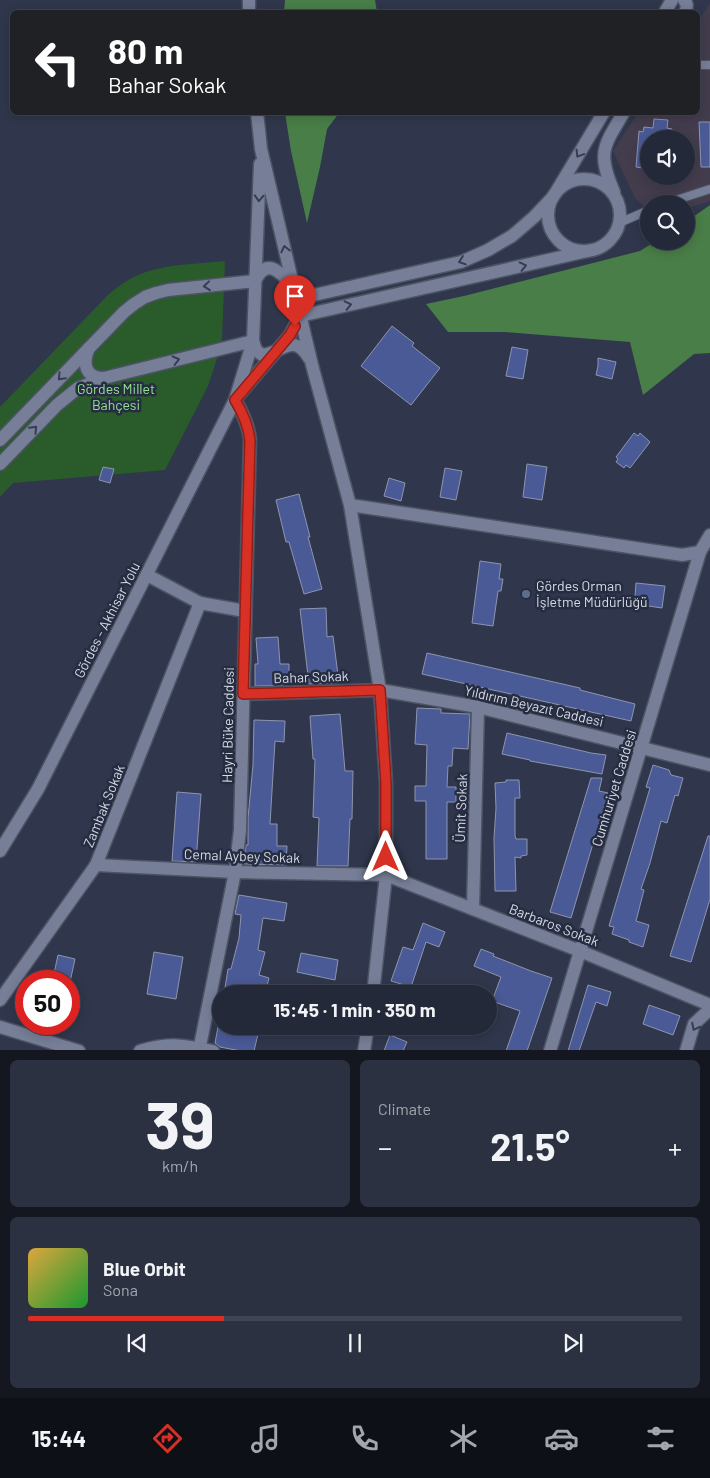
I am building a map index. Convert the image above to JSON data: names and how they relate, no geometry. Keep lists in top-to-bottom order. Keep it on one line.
{"streets":{"street":["Gördes - Akhisar Yolu","Bahar Sokak","Yıldırım Beyazıt Caddesi","Hayri Büke Caddesi","Cumhuriyet Caddesi","Zambak Sokak","Ümit Sokak","Cemal Aybey Sokak","Barbaros Sokak"]},"crossings":[["Gördes - Akhisar Yolu","Bahar Sokak"],["Gördes - Akhisar Yolu","Yıldırım Beyazıt Caddesi"],["Gördes - Akhisar Yolu","Hayri Büke Caddesi"],["Gördes - Akhisar Yolu","Cemal Aybey Sokak"],["Gördes - Akhisar Yolu","Barbaros Sokak"],["Bahar Sokak","Yıldırım Beyazıt Caddesi"],["Bahar Sokak","Hayri Büke Caddesi"],["Yıldırım Beyazıt Caddesi","Cumhuriyet Caddesi"],["Yıldırım Beyazıt Caddesi","Ümit Sokak"],["Hayri Büke Caddesi","Cemal Aybey Sokak"],["Cumhuriyet Caddesi","Barbaros Sokak"],["Zambak Sokak","Cemal Aybey Sokak"],["Ümit Sokak","Barbaros Sokak"],["Cemal Aybey Sokak","Barbaros Sokak"]],"parks":["Gördes Millet Bahçesi"],"places":["Gördes Orman İşletme Müdürlüğü"],"page":{"turn":["80 m","Bahar Sokak"],"limit":"50","trip":"15:45 · 1 min · 350 m","tile":[["39","km/h"],"Climate"],"heat":["−","21.5°","+"],"song":["Blue Orbit","Sona"],"tabs":"15:44"}}
